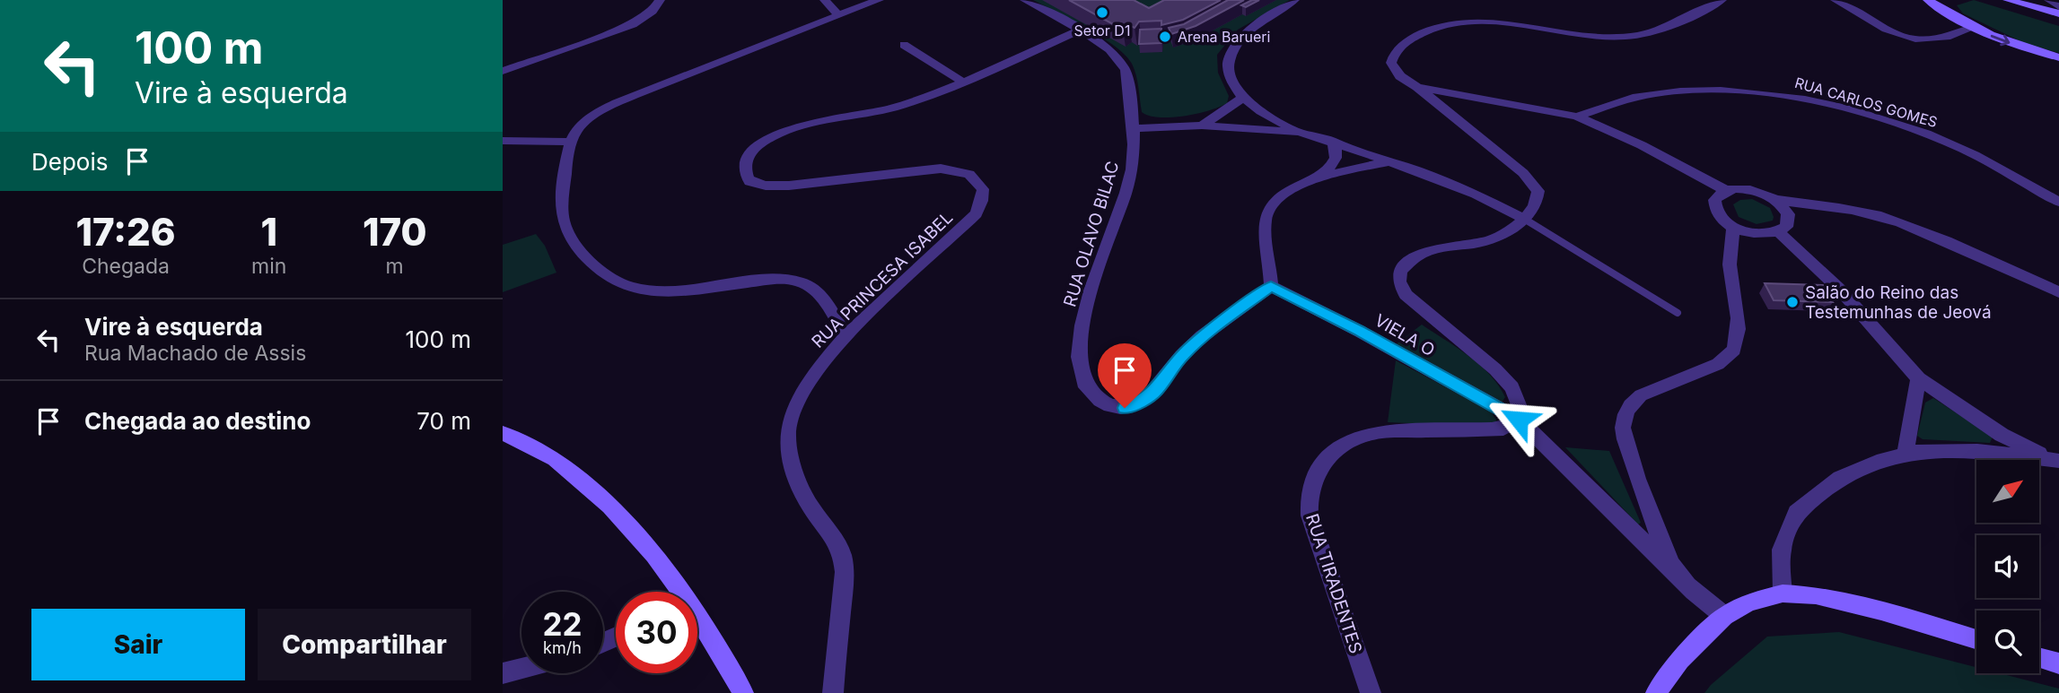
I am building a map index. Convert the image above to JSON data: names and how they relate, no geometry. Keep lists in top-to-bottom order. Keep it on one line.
{"streets":{"street":["RUA CARLOS GOMES","RUA OLAVO BILAC","RUA PRINCESA ISABEL","VIELA O","RUA TIRADENTES"]},"crossings":[["RUA OLAVO BILAC","VIELA O"],["VIELA O","RUA TIRADENTES"]],"places":["Setor D1","Arena Barueri","Salão do Reino das Testemunhas de Jeová"],"north":"top right","page":{"turn":["100 m","Vire à esquerda"],"then":"Depois","eta":["17:26","Chegada","1","min","170","m"],"list":[{"name":"Vire à esquerda","note":"Rua Machado de Assis","value":"100 m"},{"name":"Chegada ao destino","value":"70 m"}],"speed":"22 km/h","limit":"30","buttons":["Sair","Compartilhar"]}}
